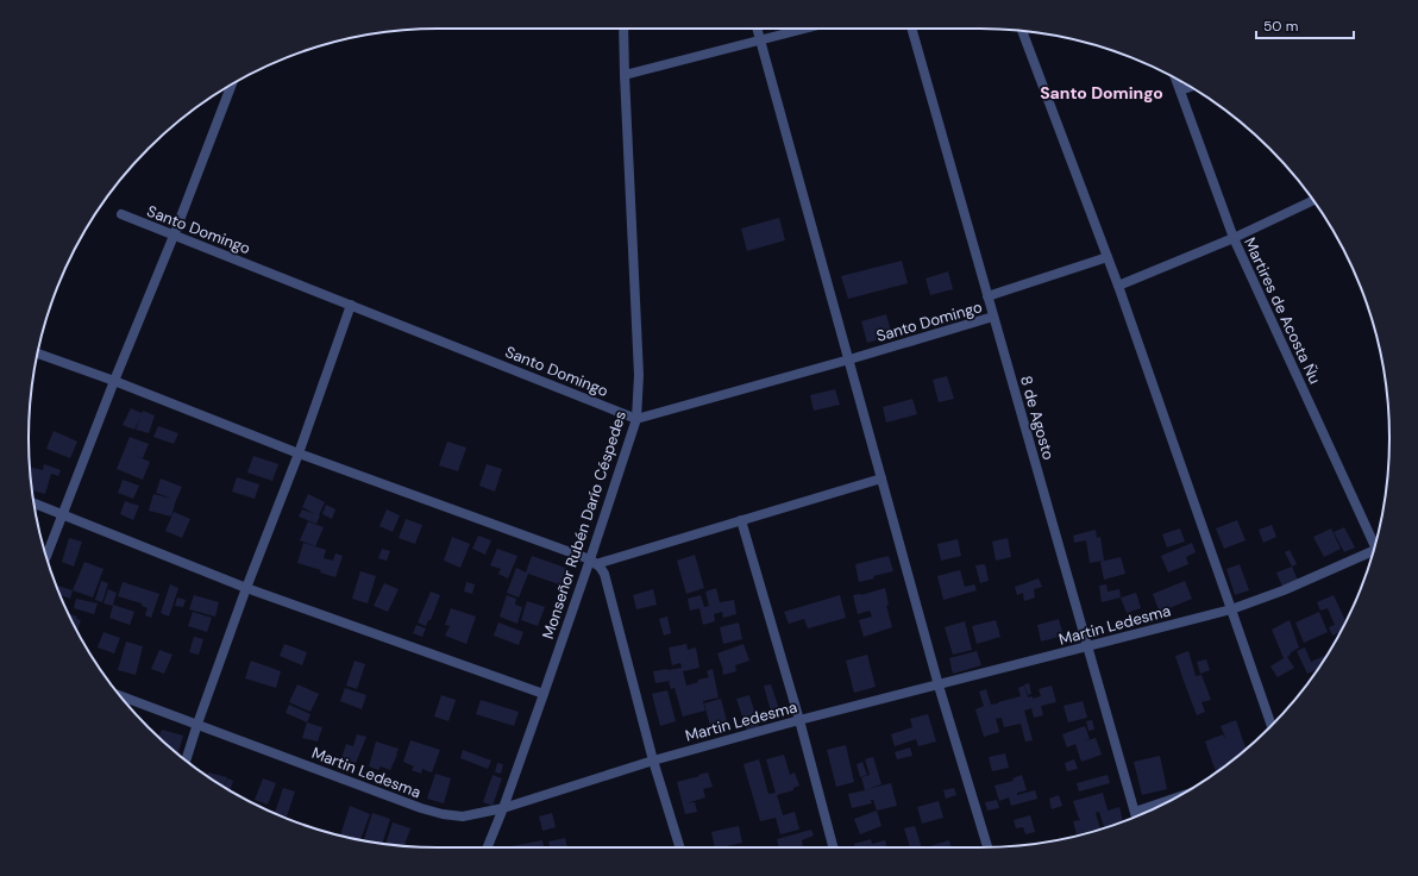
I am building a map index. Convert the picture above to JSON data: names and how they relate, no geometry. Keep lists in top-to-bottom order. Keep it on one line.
{"streets":{"street":["Santo Domingo","Martires de Acosta Ñu","8 de Agosto","Monseñor Rubén Darío Céspedes","Martin Ledesma"]},"crossings":[["Santo Domingo","8 de Agosto"],["Santo Domingo","Monseñor Rubén Darío Céspedes"],["8 de Agosto","Martin Ledesma"],["Monseñor Rubén Darío Céspedes","Martin Ledesma"]],"districts":["Santo Domingo"],"scale_bar":"50 m"}
